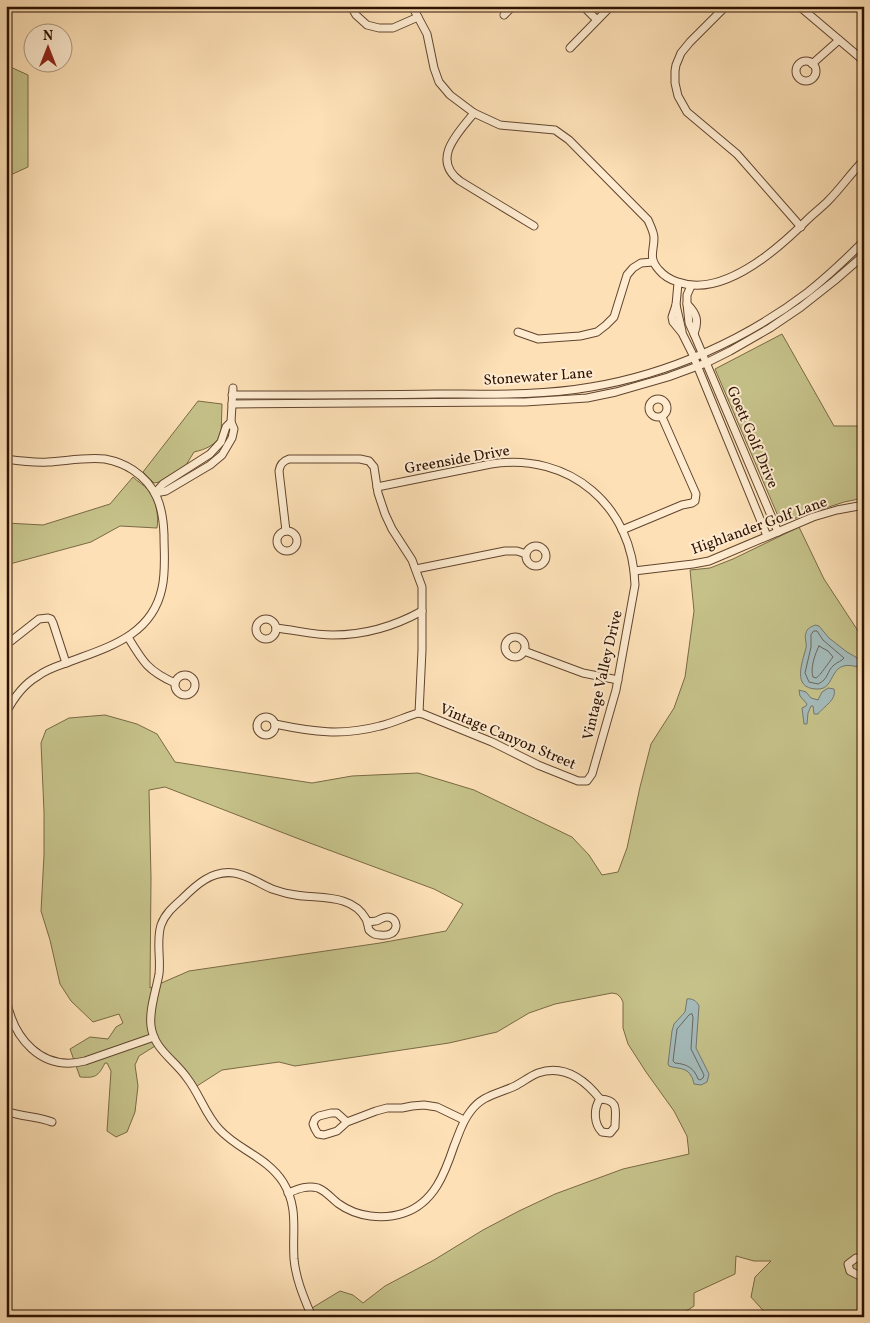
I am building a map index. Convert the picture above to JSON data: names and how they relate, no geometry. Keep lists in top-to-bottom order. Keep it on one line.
{"streets":{"street":["Stonewater Lane","Goett Golf Drive","Greenside Drive","Highlander Golf Lane","Vintage Valley Drive","Vintage Canyon Street"]},"crossings":[["Stonewater Lane","Goett Golf Drive"],["Goett Golf Drive","Highlander Golf Lane"],["Greenside Drive","Highlander Golf Lane"],["Greenside Drive","Vintage Valley Drive"],["Highlander Golf Lane","Vintage Valley Drive"],["Vintage Valley Drive","Vintage Canyon Street"]],"north":"top"}
